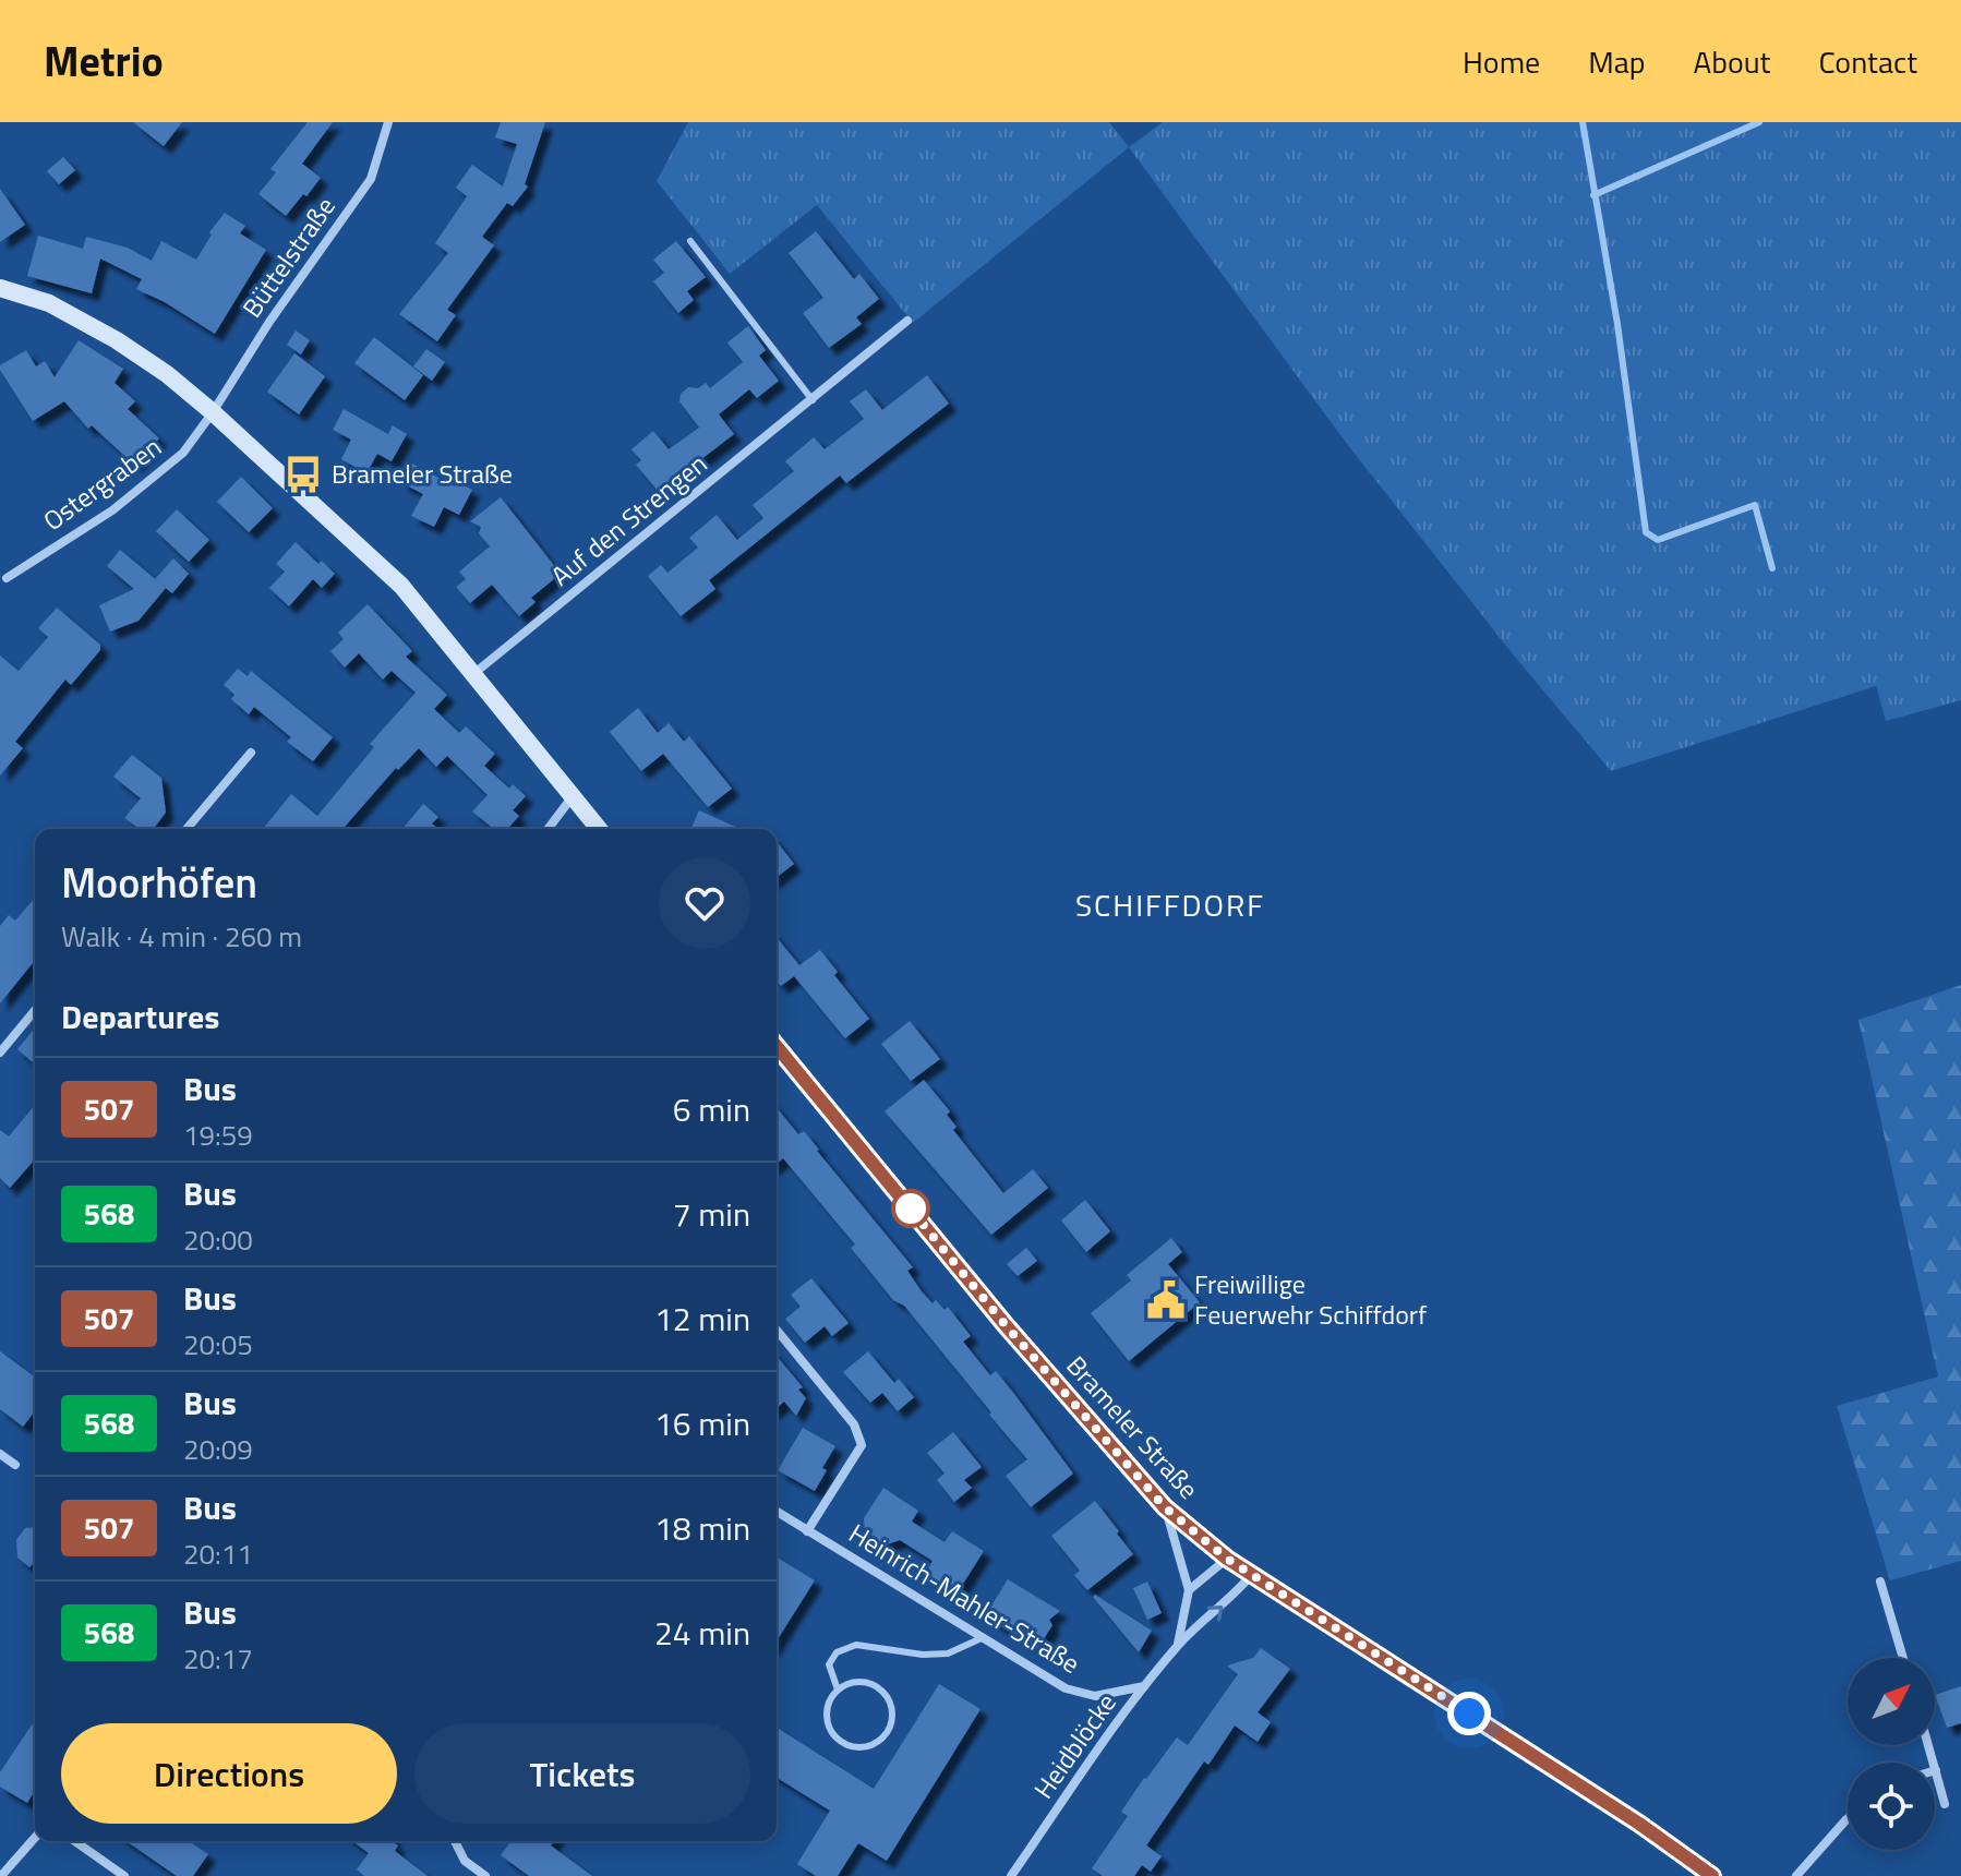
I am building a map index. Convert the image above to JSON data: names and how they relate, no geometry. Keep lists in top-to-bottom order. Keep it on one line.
{"streets":{"street":["Büttelstraße","Ostergraben","Auf den Strengen","Brameler Straße","Heinrich-Mahler-Straße","Heidblöcke"]},"crossings":[["Büttelstraße","Ostergraben"],["Brameler Straße","Heidblöcke"],["Heinrich-Mahler-Straße","Heidblöcke"]],"districts":["SCHIFFDORF"],"places":{"bus stop":["Brameler Straße"],"public building":["Freiwillige Feuerwehr Schiffdorf"]},"lines":["bus line 507"],"north":"top right","page":{"header":"Metrio","nav":["Home","Map","About","Contact"],"heading":[["Moorhöfen","Walk · 4 min · 260 m"],"Departures"],"list":[{"mark":"507","name":"Bus","note":"19:59","value":"6 min"},{"mark":"568","name":"Bus","note":"20:00","value":"7 min"},{"mark":"507","name":"Bus","note":"20:05","value":"12 min"},{"mark":"568","name":"Bus","note":"20:09","value":"16 min"},{"mark":"507","name":"Bus","note":"20:11","value":"18 min"},{"mark":"568","name":"Bus","note":"20:17","value":"24 min"}],"buttons":["Directions","Tickets"]}}
